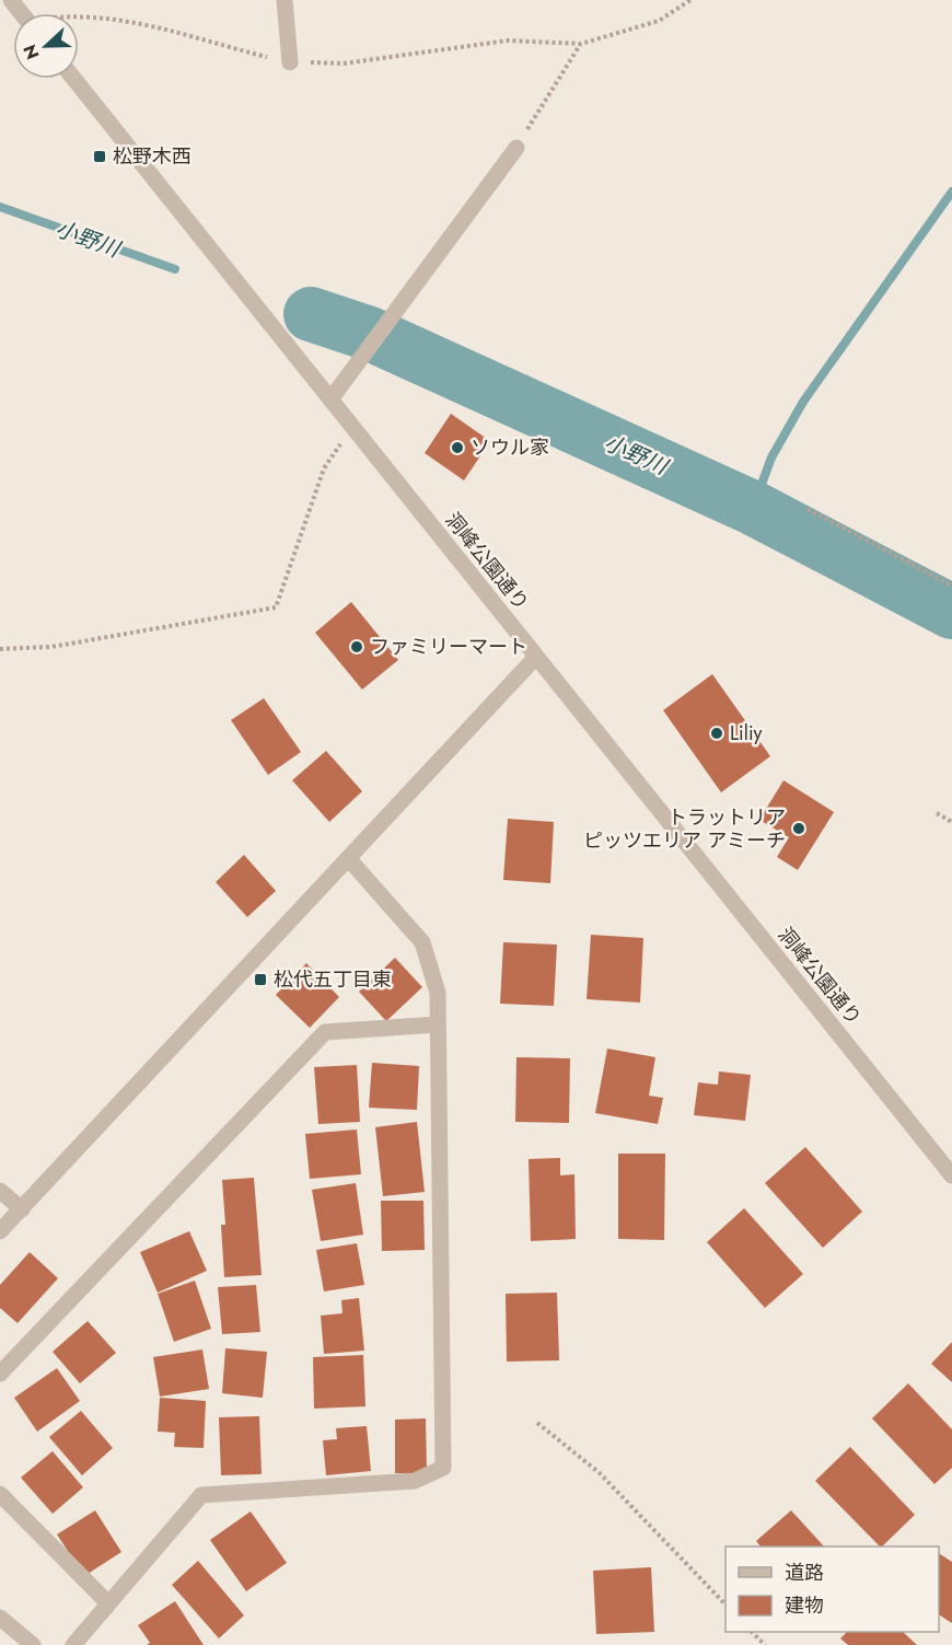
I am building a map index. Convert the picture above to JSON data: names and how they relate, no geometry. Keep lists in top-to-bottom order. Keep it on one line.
{"streets":{"street":["洞峰公園通り"]},"water":["小野川"],"places":{"transit":["松野木西","松代五丁目東"],"other":["ソウル家","ファミリーマート","Liliy","トラットリア ピッツエリア アミーチ"]},"legend":["道路","建物"],"north":"left"}
